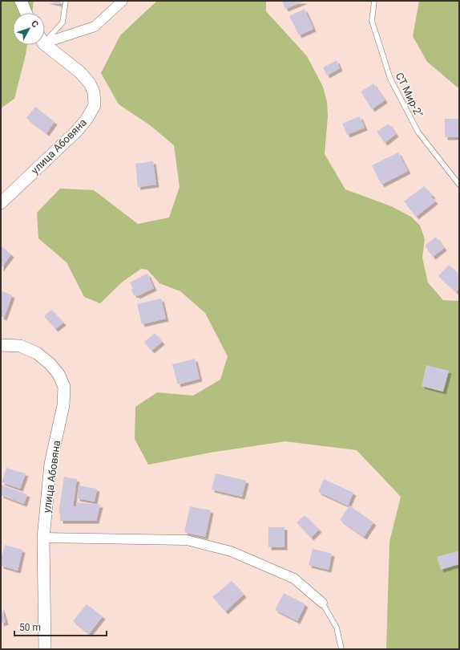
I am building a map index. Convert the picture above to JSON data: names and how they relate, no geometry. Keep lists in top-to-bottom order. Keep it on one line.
{"streets":{"street":["улица Абовяна"],"lane":["СТ Мир-2\""]},"scale_bar":"50 m","north":"top right"}
